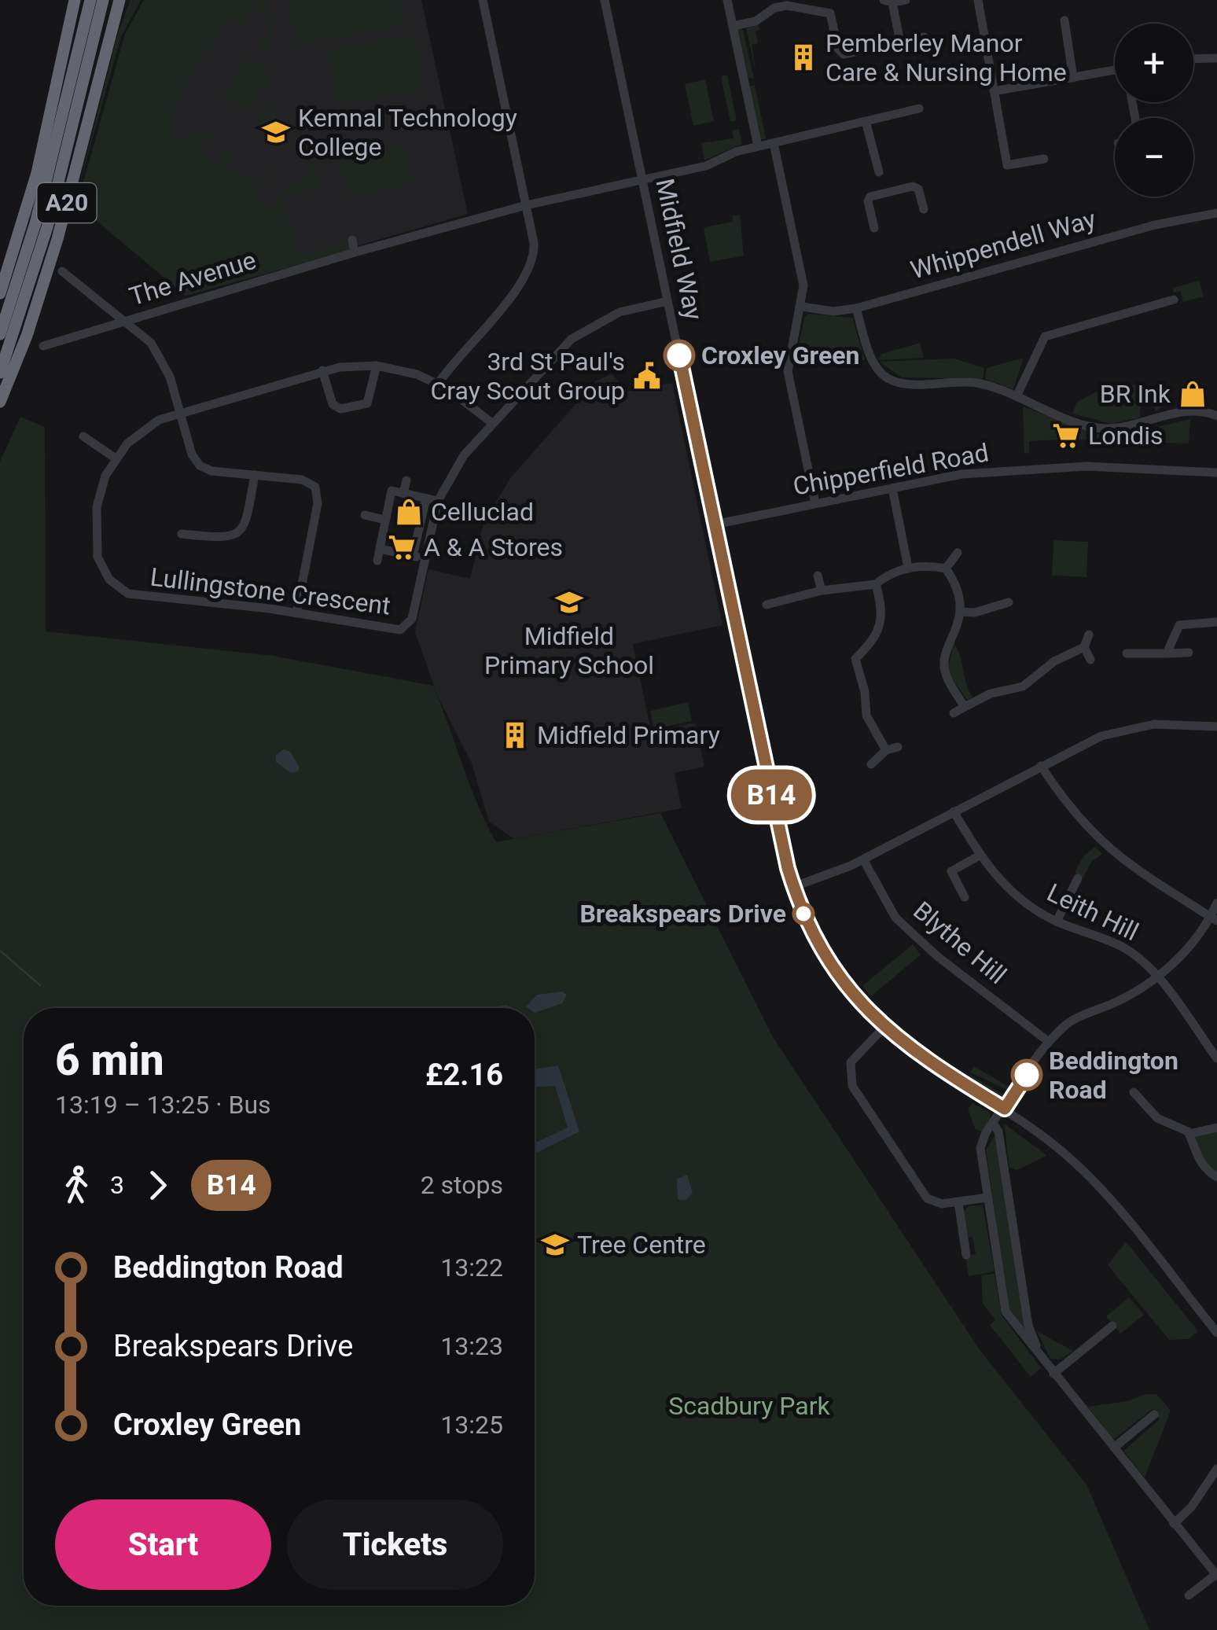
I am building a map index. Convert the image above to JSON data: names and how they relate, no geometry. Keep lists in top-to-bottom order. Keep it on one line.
{"streets":{"highway":["A20"],"street":["Whippendell Way","Midfield Way","The Avenue","Chipperfield Road","Lullingstone Crescent","Leith Hill","Blythe Hill"]},"crossings":[["Midfield Way","The Avenue"],["Midfield Way","Chipperfield Road"]],"parks":["Scadbury Park"],"places":{"building":["Pemberley Manor Care & Nursing Home","Midfield Primary"],"school or university":["Kemnal Technology College","Midfield Primary School","Tree Centre"],"other":["Croxley Green","Breakspears Drive","Beddington Road"],"public building":["3rd St Paul's Cray Scout Group"],"shop":["BR Ink","Celluclad"],"supermarket":["Londis","A & A Stores"]},"lines":["bus line B14"],"page":{"on_map":"B14","map_buttons":["+","−"],"heading":["6 min","13:19 – 13:25 · Bus","£2.16"],"legs":["3","B14","2 stops"],"list":[{"name":"Beddington Road","value":"13:22"},{"name":"Breakspears Drive","value":"13:23"},{"name":"Croxley Green","value":"13:25"}],"buttons":["Start","Tickets"]}}
